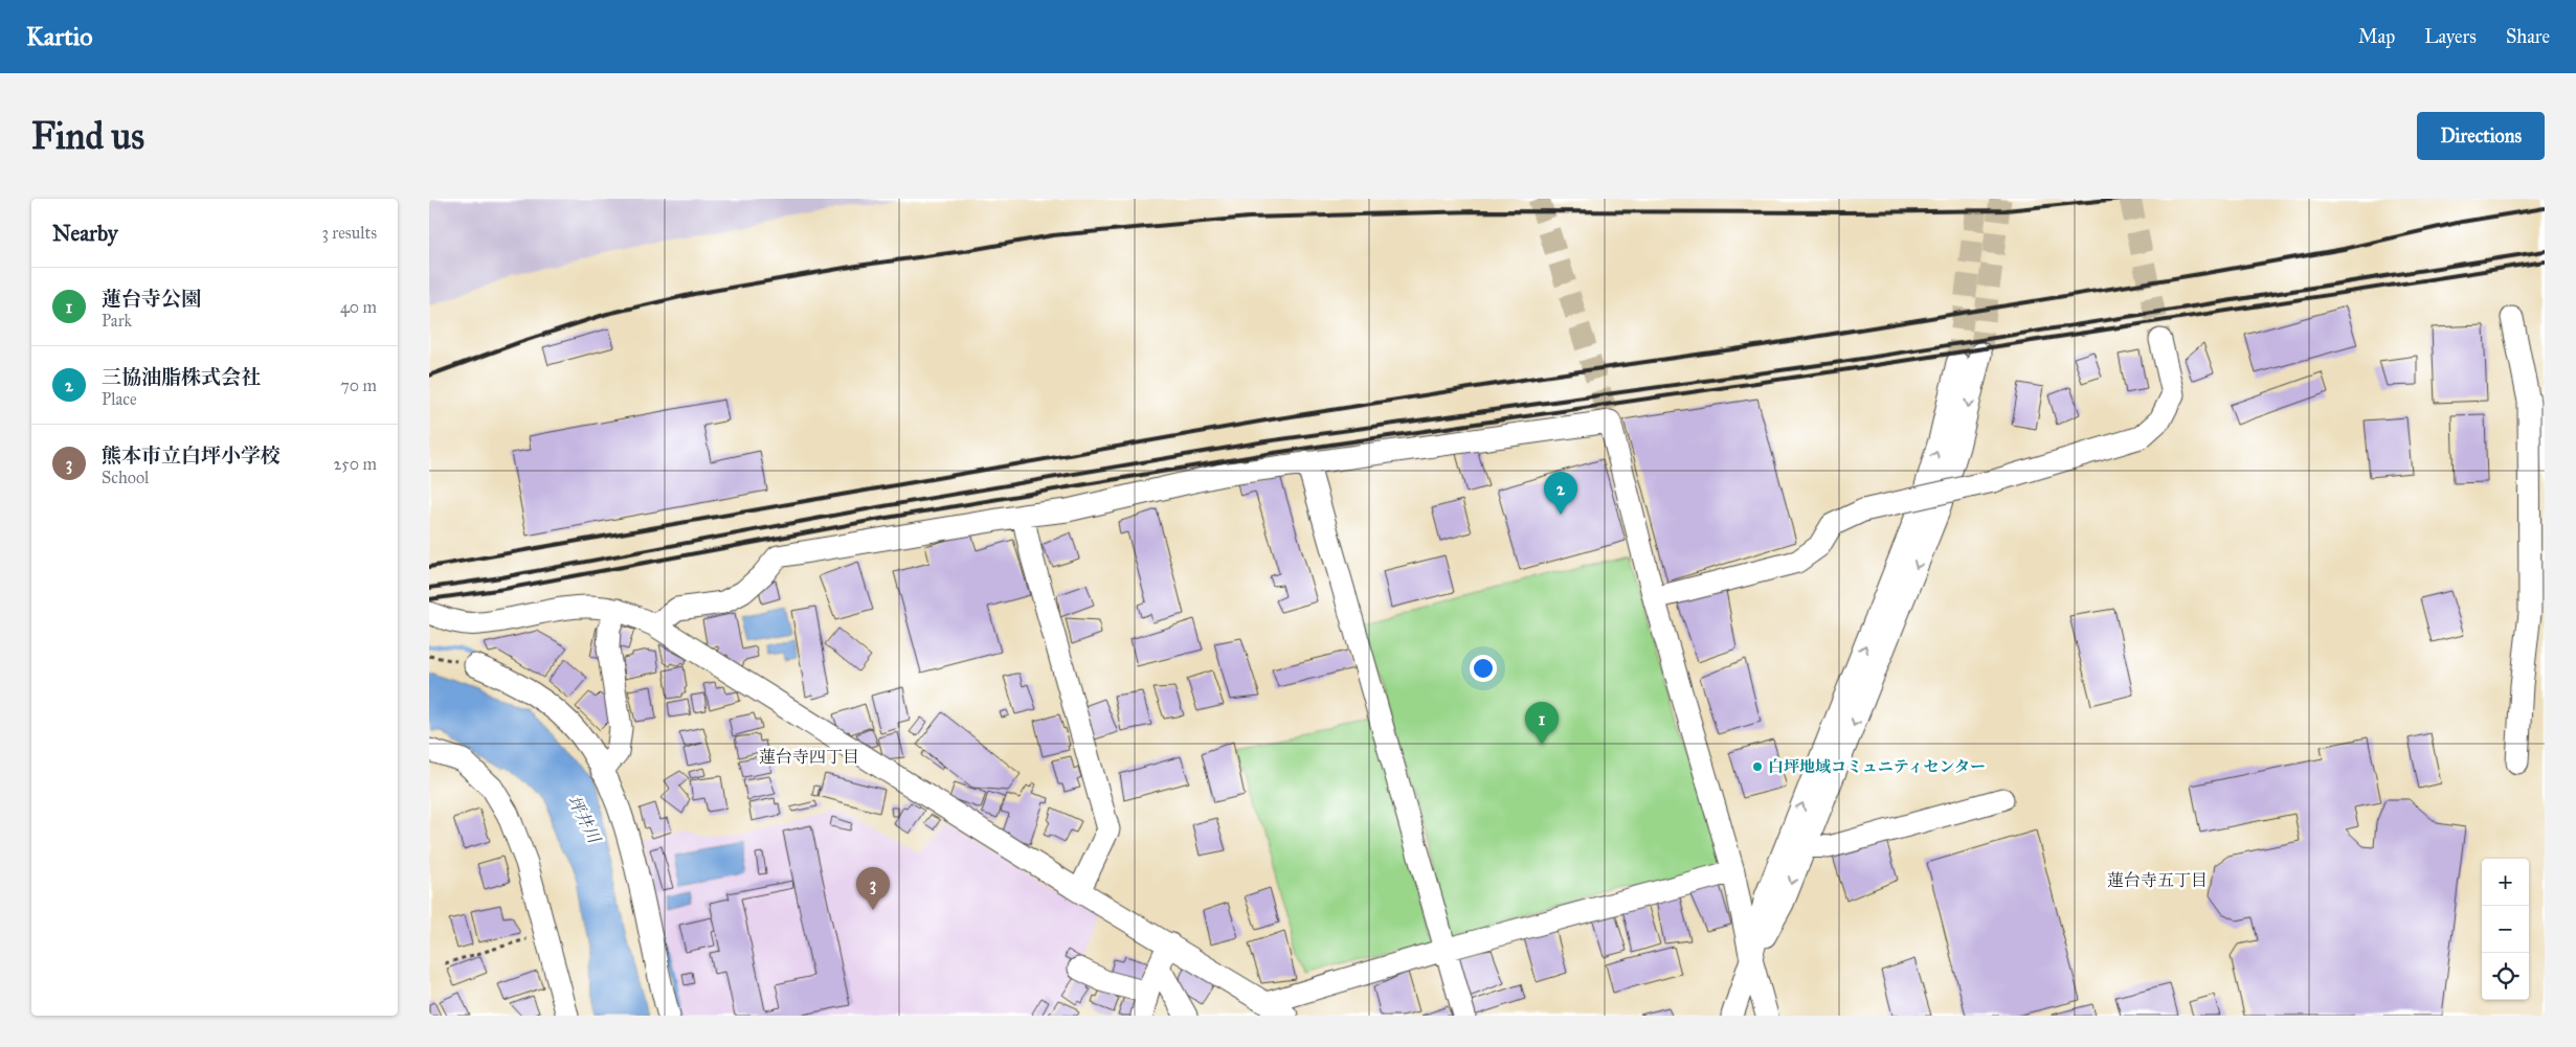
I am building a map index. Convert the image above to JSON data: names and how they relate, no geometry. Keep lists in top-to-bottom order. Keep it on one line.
{"districts":["蓮台寺四丁目","蓮台寺五丁目"],"water":["坪井川"],"places":["白坪地域コミュニティセンター"],"page":{"header":"Kartio","nav":["Map","Layers","Share"],"buttons":"Directions","title":"Find us","heading":["Nearby","3 results"],"list":[{"mark":"1","name":"蓮台寺公園","note":"Park","value":"40 m"},{"mark":"2","name":"三協油脂株式会社","note":"Place","value":"70 m"},{"mark":"3","name":"熊本市立白坪小学校","note":"School","value":"250 m"}],"pins":["2","1","3"],"map_buttons":["+","−"]}}
